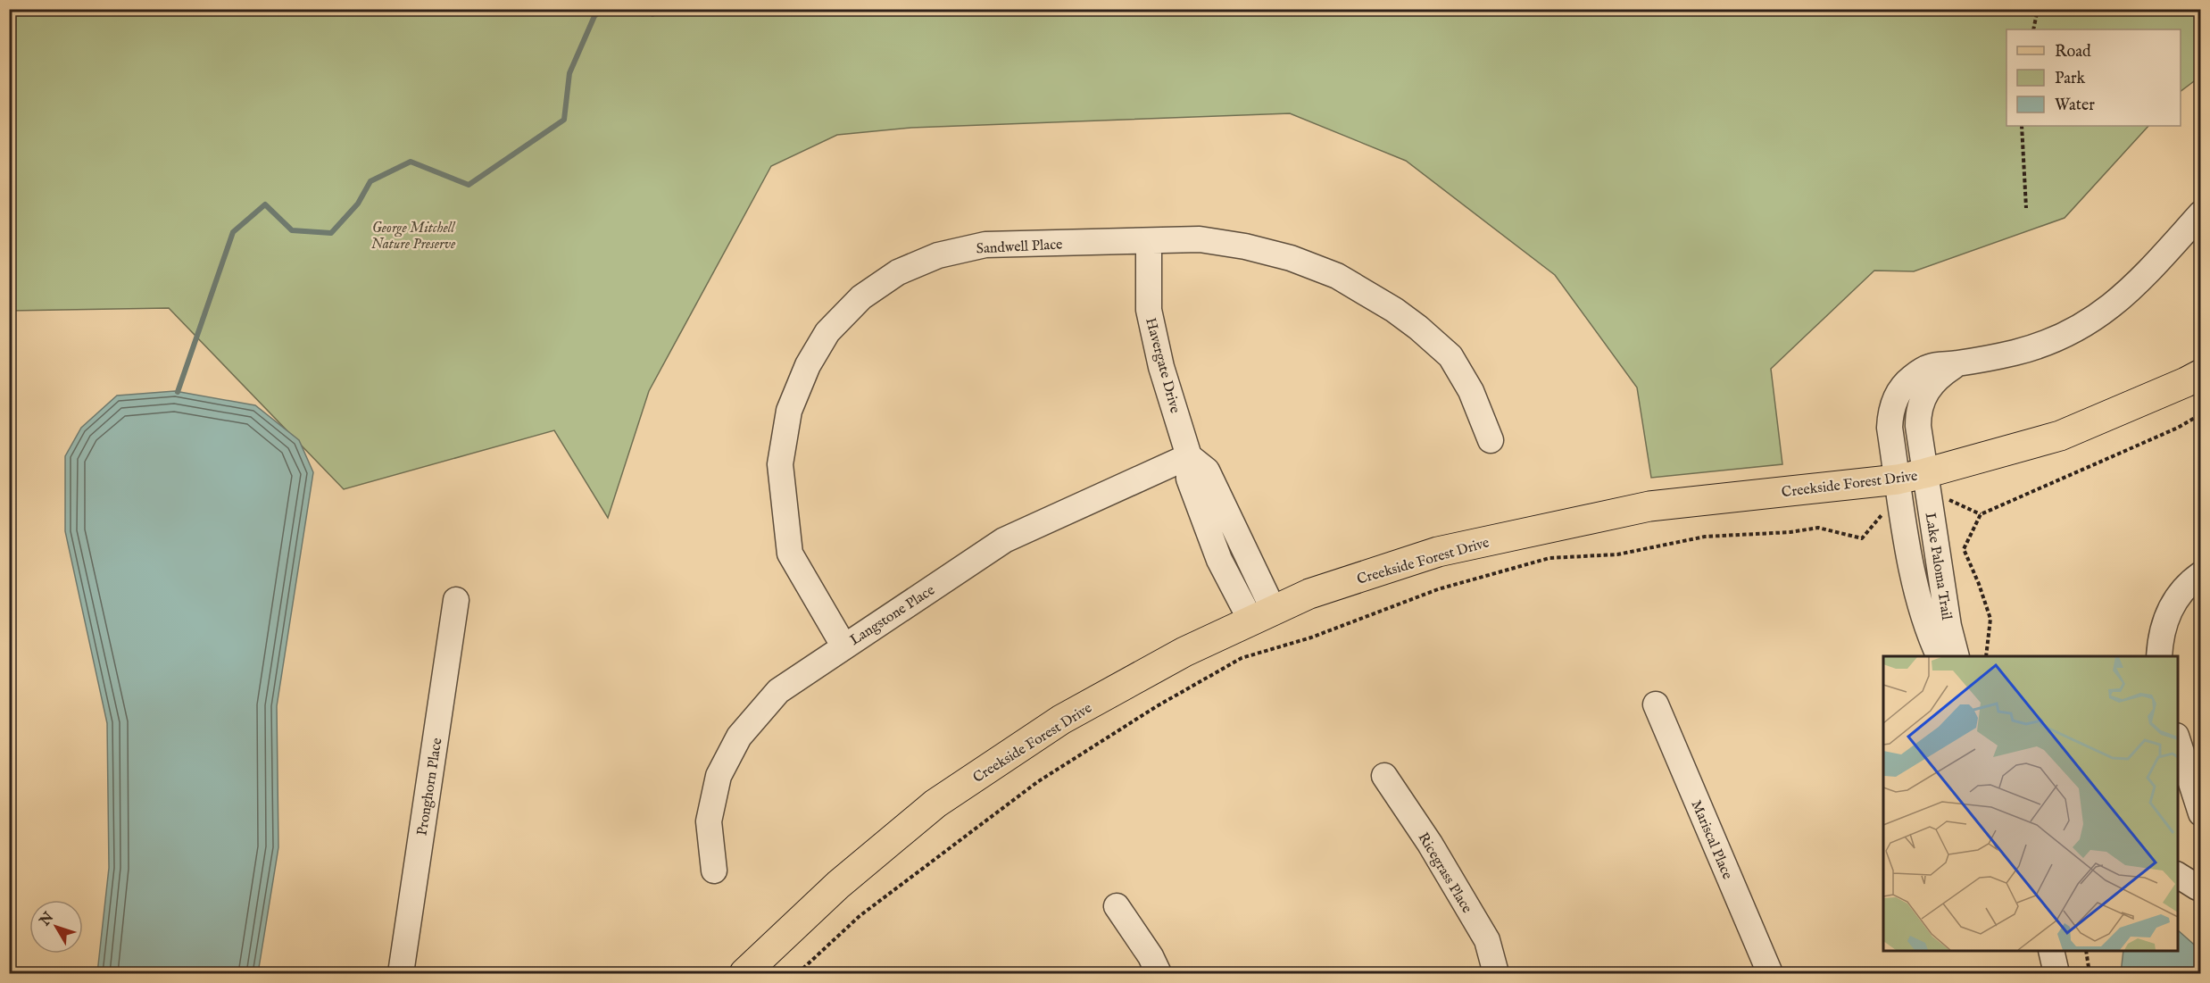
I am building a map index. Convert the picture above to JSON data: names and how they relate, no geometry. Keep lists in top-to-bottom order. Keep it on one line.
{"streets":{"main road":["Creekside Forest Drive"],"street":["Sandwell Place","Havergate Drive","Lake Paloma Trail","Langstone Place","Pronghorn Place","Mariscal Place","Ricegrass Place"]},"crossings":[["Sandwell Place","Havergate Drive"],["Sandwell Place","Langstone Place"],["Havergate Drive","Langstone Place"],["Creekside Forest Drive","Lake Paloma Trail"]],"parks":["George Mitchell Nature Preserve"],"legend":["Road","Park","Water"],"north":"top left"}
